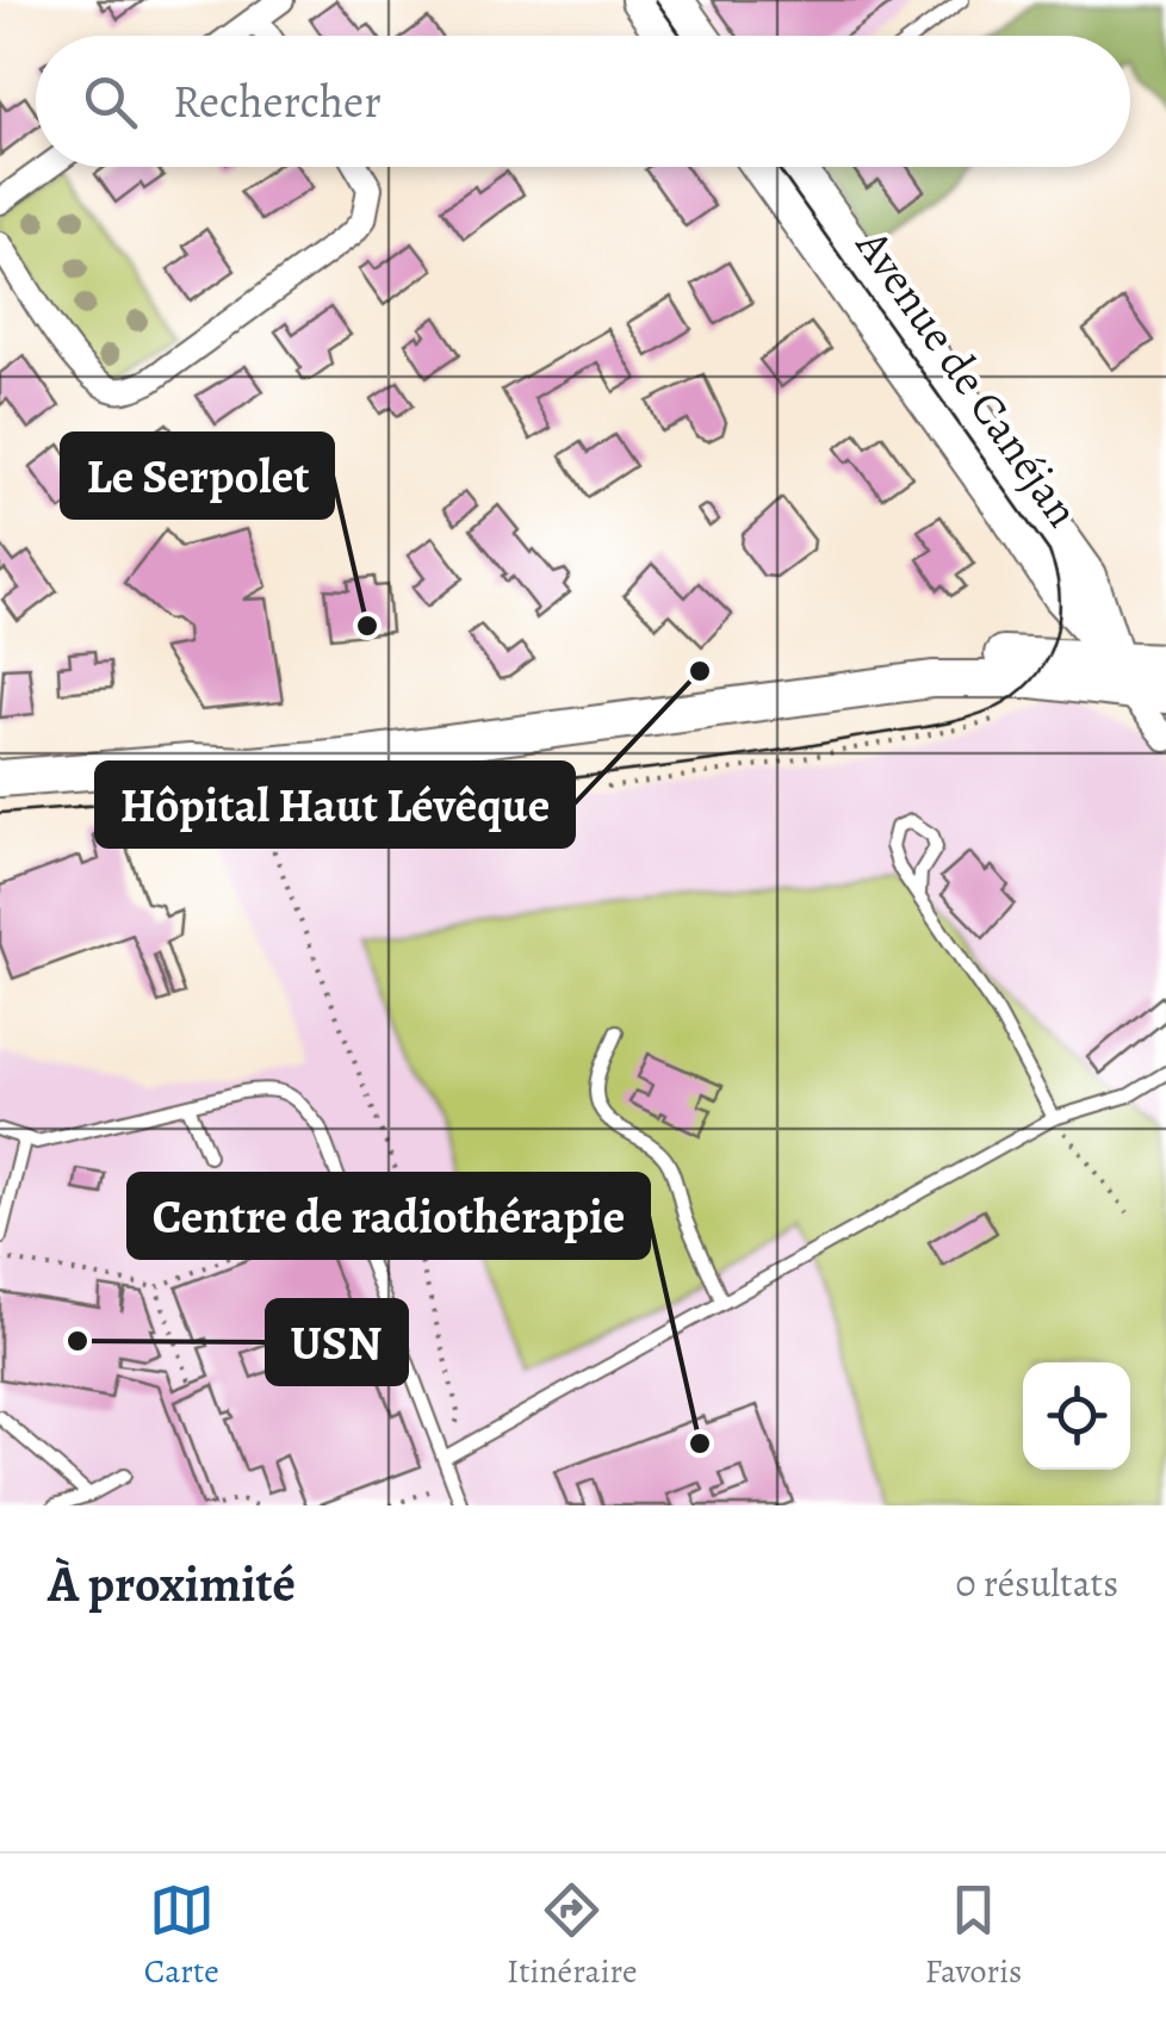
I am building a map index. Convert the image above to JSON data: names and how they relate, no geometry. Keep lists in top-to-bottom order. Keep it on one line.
{"streets":{"street":["Avenue de Canéjan"]},"places":["Le Serpolet","Hôpital Haut Lévêque","USN","Centre de radiothérapie"],"page":{"search":"Rechercher","heading":["À proximité","0 résultats"],"nav":["Carte","Itinéraire","Favoris"]}}
